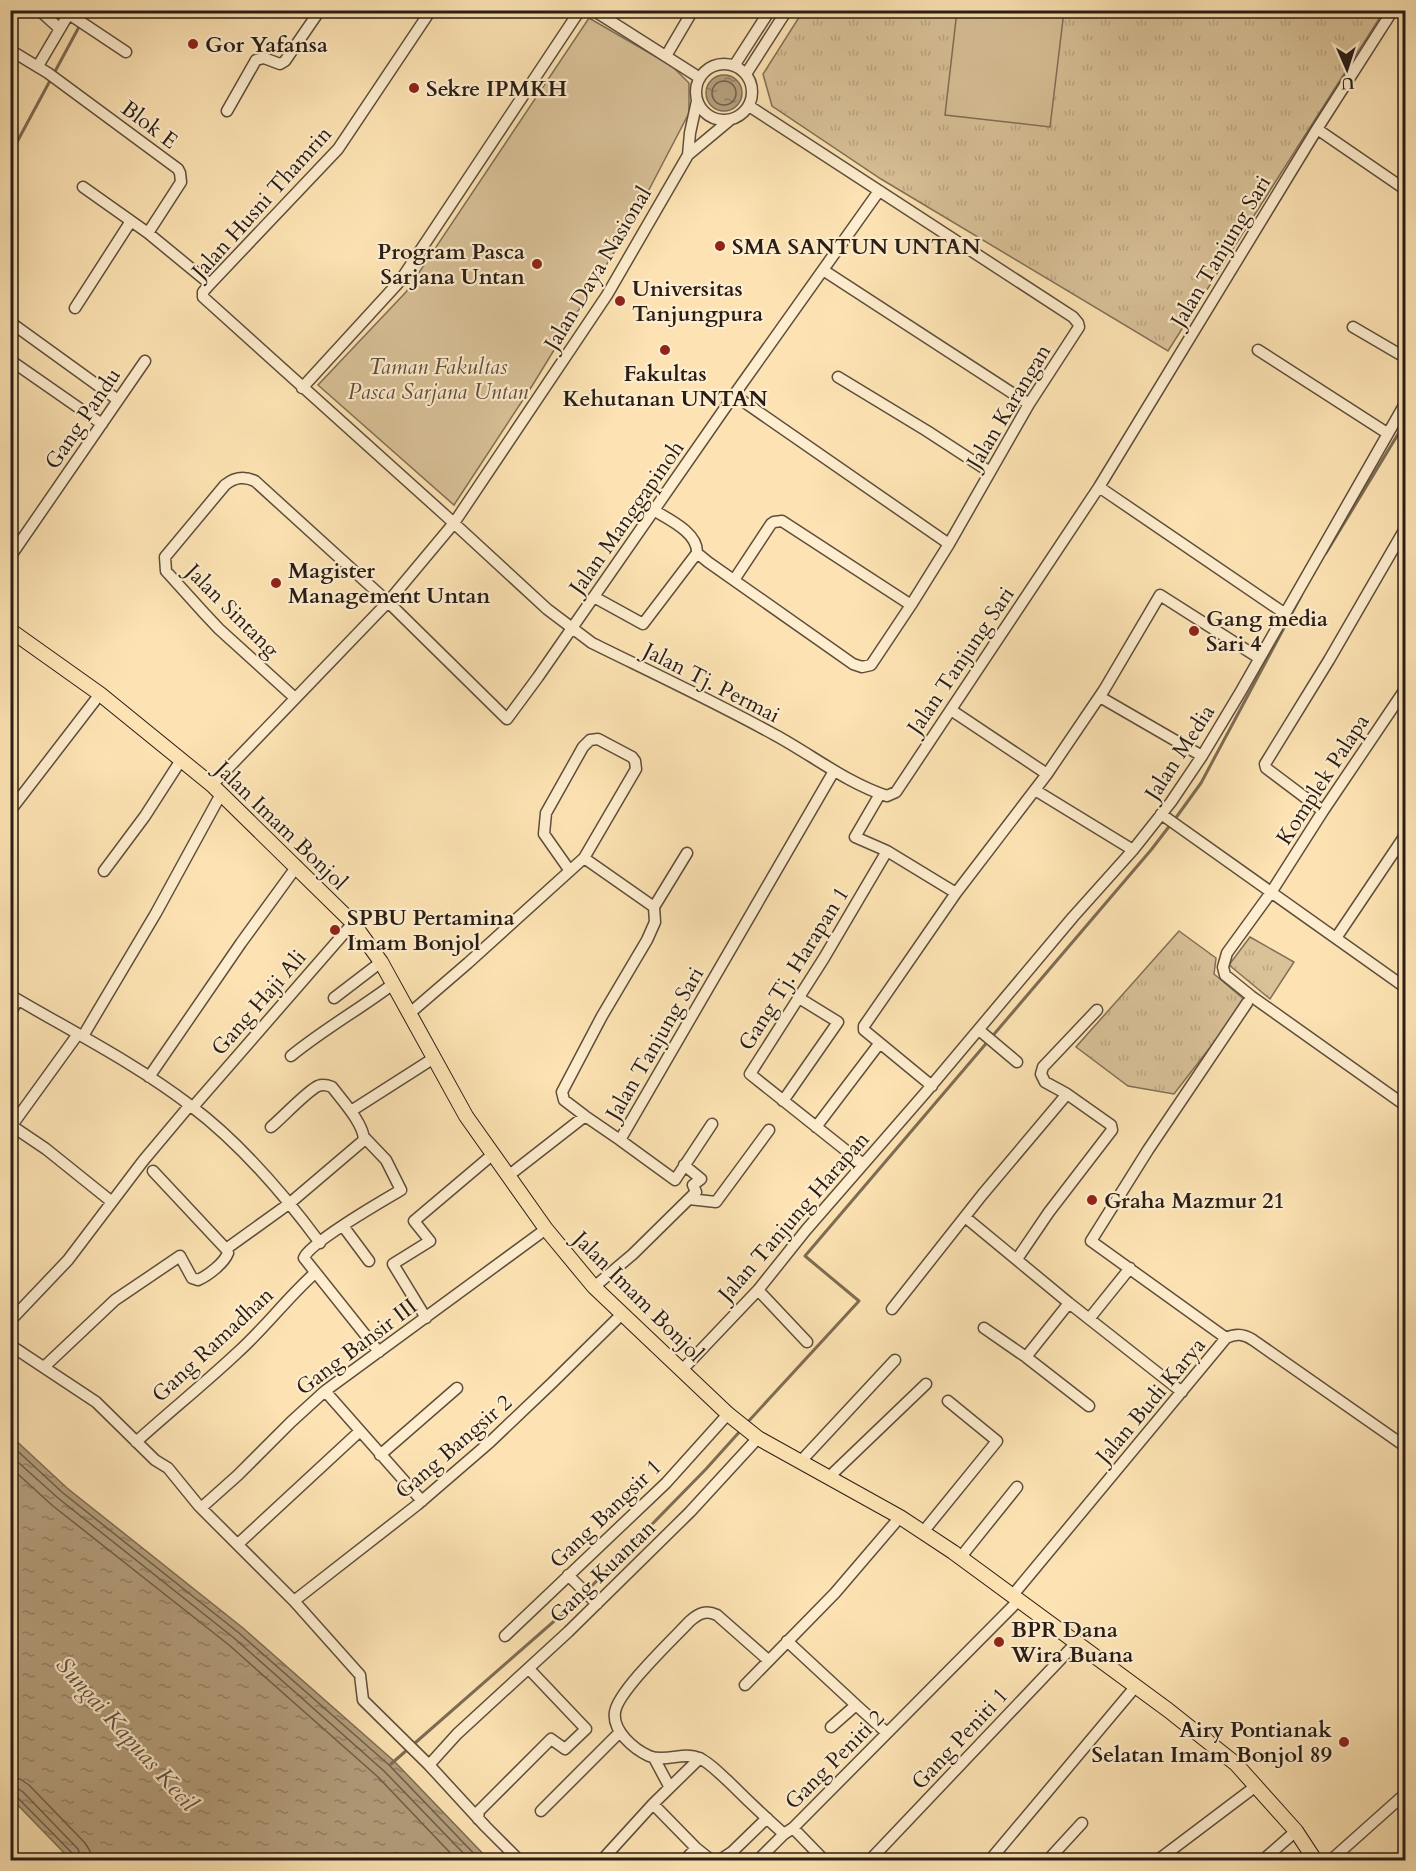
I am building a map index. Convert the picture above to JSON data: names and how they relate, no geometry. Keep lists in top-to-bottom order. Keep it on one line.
{"streets":{"main road":["Jalan Imam Bonjol"],"street":["Blok E","Jalan Husni Thamrin","Jalan Tanjung Sari","Jalan Daya Nasional","Jalan Karangan","Gang Pandu","Jalan Manggapinoh","Jalan Sintang","Jalan Tj. Permai","Jalan Media","Komplek Palapa","Gang Tj. Harapan 1","Gang Haji Ali","Jalan Tanjung Harapan","Gang Ramadhan","Gang Bansir III","Jalan Budi Karya","Gang Bangsir 2","Gang Bangsir 1","Gang Kuantan","Gang Peniti 1","Gang Peniti 2"]},"crossings":[["Jalan Husni Thamrin","Jalan Tj. Permai"],["Jalan Tanjung Sari","Jalan Tj. Permai"],["Jalan Tanjung Sari","Jalan Imam Bonjol"],["Jalan Daya Nasional","Jalan Karangan"],["Jalan Daya Nasional","Jalan Manggapinoh"],["Jalan Daya Nasional","Jalan Sintang"],["Jalan Daya Nasional","Jalan Tj. Permai"],["Jalan Daya Nasional","Jalan Imam Bonjol"],["Jalan Karangan","Jalan Manggapinoh"],["Jalan Manggapinoh","Jalan Sintang"],["Jalan Manggapinoh","Jalan Tj. Permai"],["Jalan Media","Jalan Tanjung Harapan"],["Jalan Imam Bonjol","Gang Haji Ali"],["Jalan Imam Bonjol","Jalan Tanjung Harapan"],["Jalan Imam Bonjol","Gang Bansir III"],["Jalan Imam Bonjol","Jalan Budi Karya"],["Jalan Imam Bonjol","Gang Bangsir 2"],["Jalan Imam Bonjol","Gang Bangsir 1"],["Jalan Imam Bonjol","Gang Kuantan"],["Jalan Imam Bonjol","Gang Peniti 1"],["Jalan Imam Bonjol","Gang Peniti 2"],["Gang Tj. Harapan 1","Jalan Tanjung Harapan"],["Jalan Budi Karya","Gang Peniti 2"]],"water":["Sungai Kapuas Kecil"],"parks":["Taman Fakultas Pasca Sarjana Untan"],"places":["Gor Yafansa","Sekre IPMKH","SMA SANTUN UNTAN","Program Pasca Sarjana Untan","Universitas Tanjungpura","Fakultas Kehutanan UNTAN","Magister Management Untan","Gang media Sari 4","SPBU Pertamina Imam Bonjol","Graha Mazmur 21","BPR Dana Wira Buana","Airy Pontianak Selatan Imam Bonjol 89"],"north":"bottom"}
